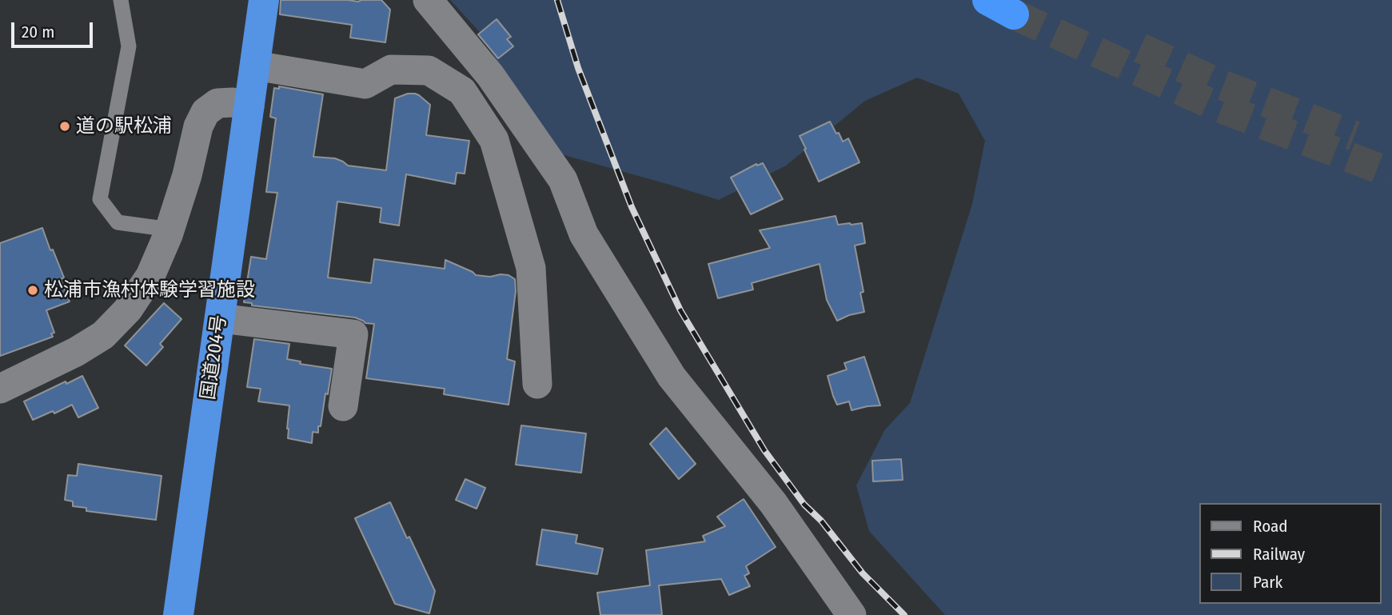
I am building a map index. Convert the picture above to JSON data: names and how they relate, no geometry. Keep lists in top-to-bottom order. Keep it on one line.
{"streets":{"highway":["国道204号"]},"places":["道の駅松浦","松浦市漁村体験学習施設"],"legend":["Road","Railway","Park"],"scale_bar":"20 m"}
